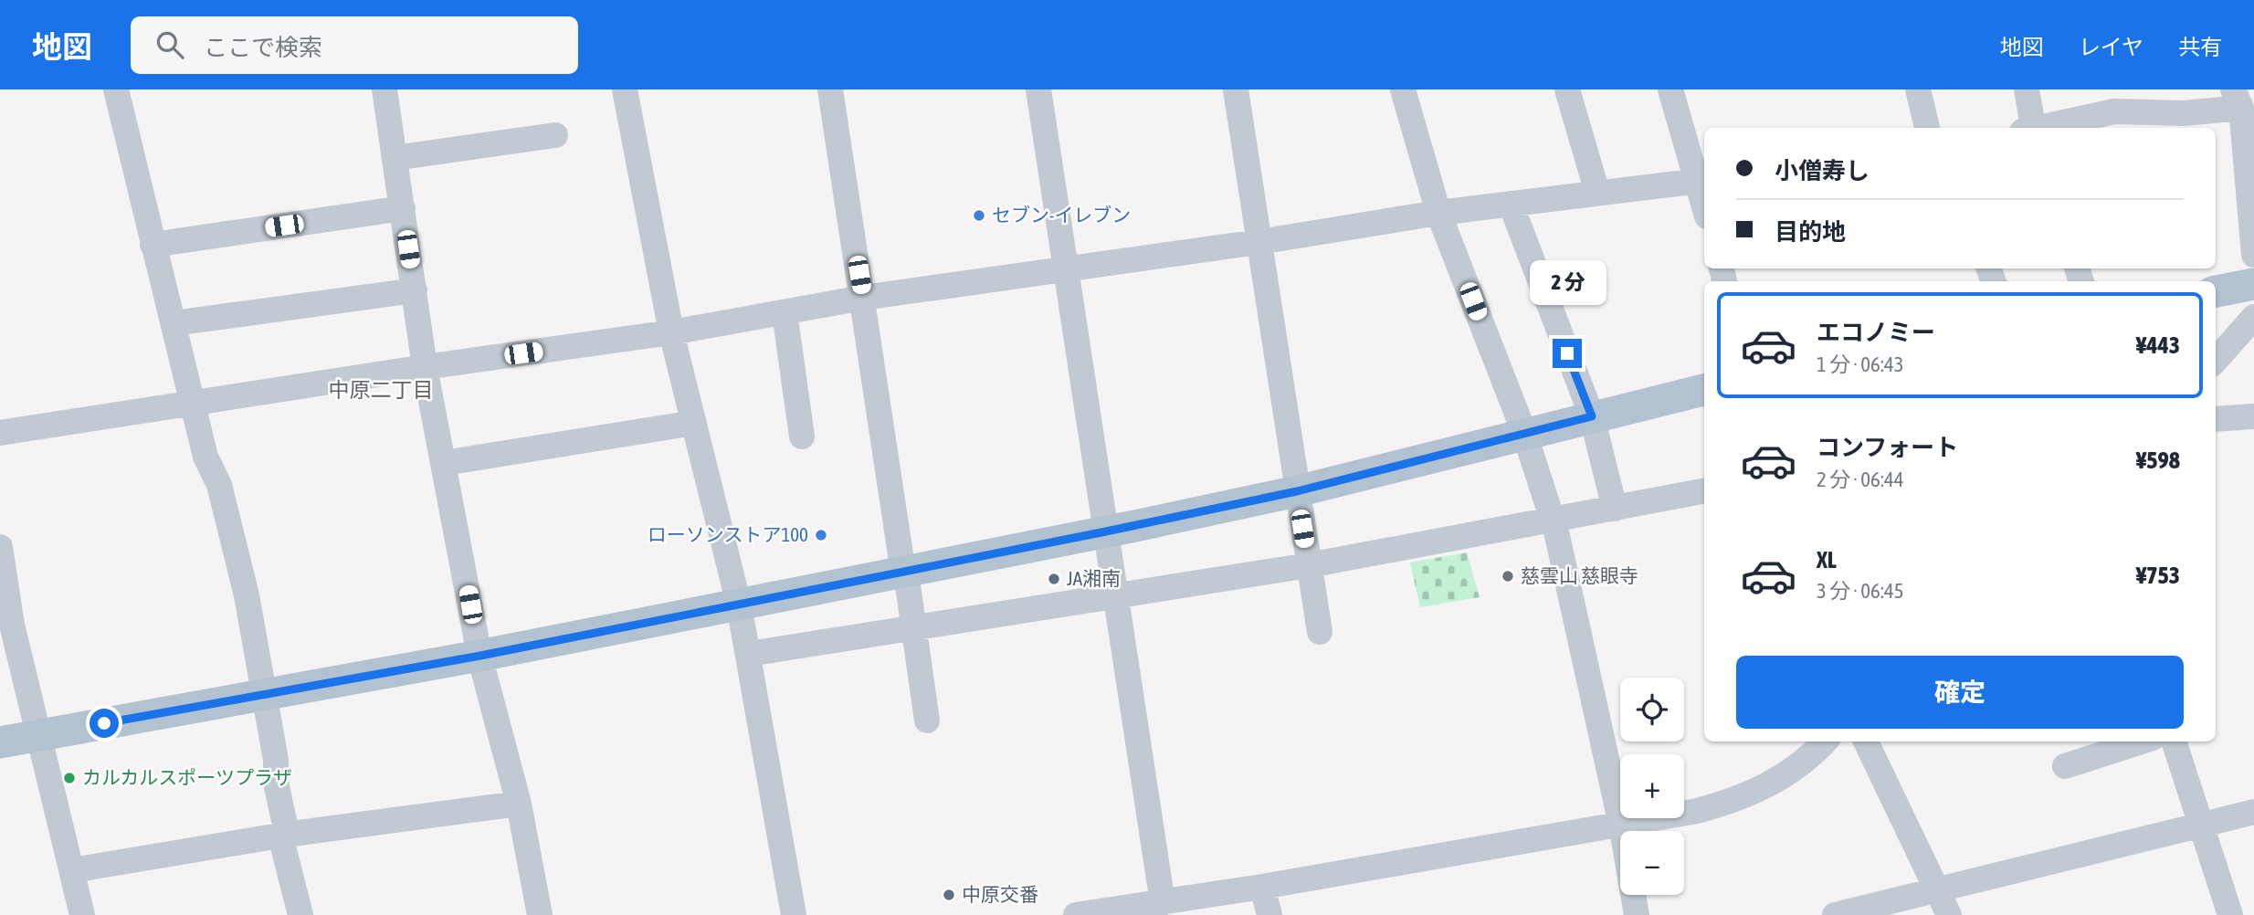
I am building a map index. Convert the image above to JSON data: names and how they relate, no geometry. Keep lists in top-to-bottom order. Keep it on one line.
{"districts":["中原二丁目"],"places":["セブン-イレブン","ローソンストア100","慈雲山 慈眼寺","JA湘南","カルカルスポーツプラザ","中原交番"],"page":{"header":"地図","search":"ここで検索","nav":["地図","レイヤ","共有"],"banner":["小僧寿し","目的地"],"bubble":"2 分","list":[{"name":"エコノミー","note":"1 分 · 06:43","value":"¥443"},{"name":"コンフォート","note":"2 分 · 06:44","value":"¥598"},{"name":"XL","note":"3 分 · 06:45","value":"¥753"}],"buttons":"確定","map_buttons":["+","−"]}}
